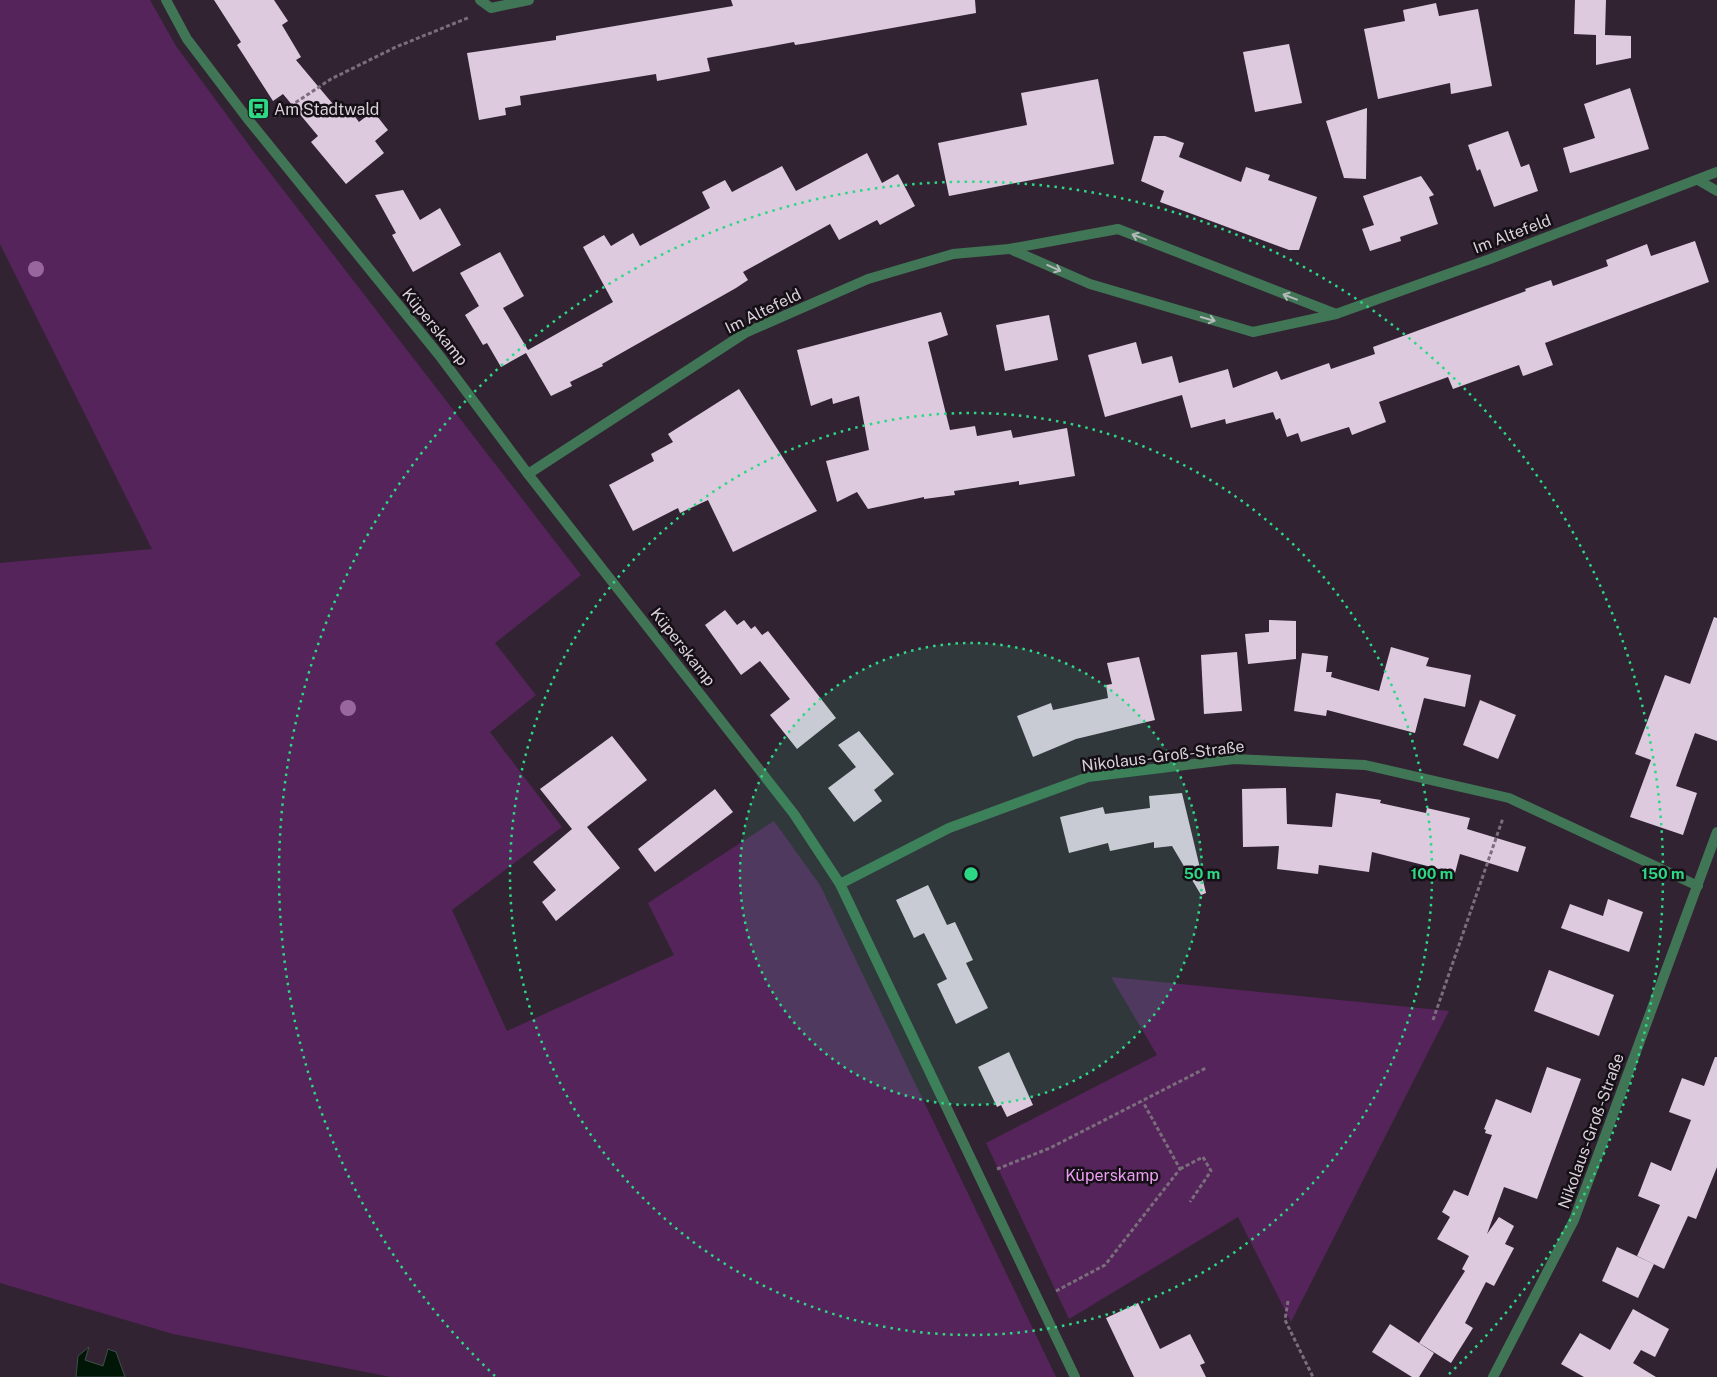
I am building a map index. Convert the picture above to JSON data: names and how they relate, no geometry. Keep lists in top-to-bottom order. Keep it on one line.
{"streets":{"street":["Im Altefeld","Küperskamp","Nikolaus-Groß-Straße"]},"crossings":[["Im Altefeld","Küperskamp"],["Küperskamp","Nikolaus-Groß-Straße"]],"parks":["Küperskamp"],"places":{"bus stop":["Am Stadtwald"]},"rings":["50 m","100 m","150 m"]}
